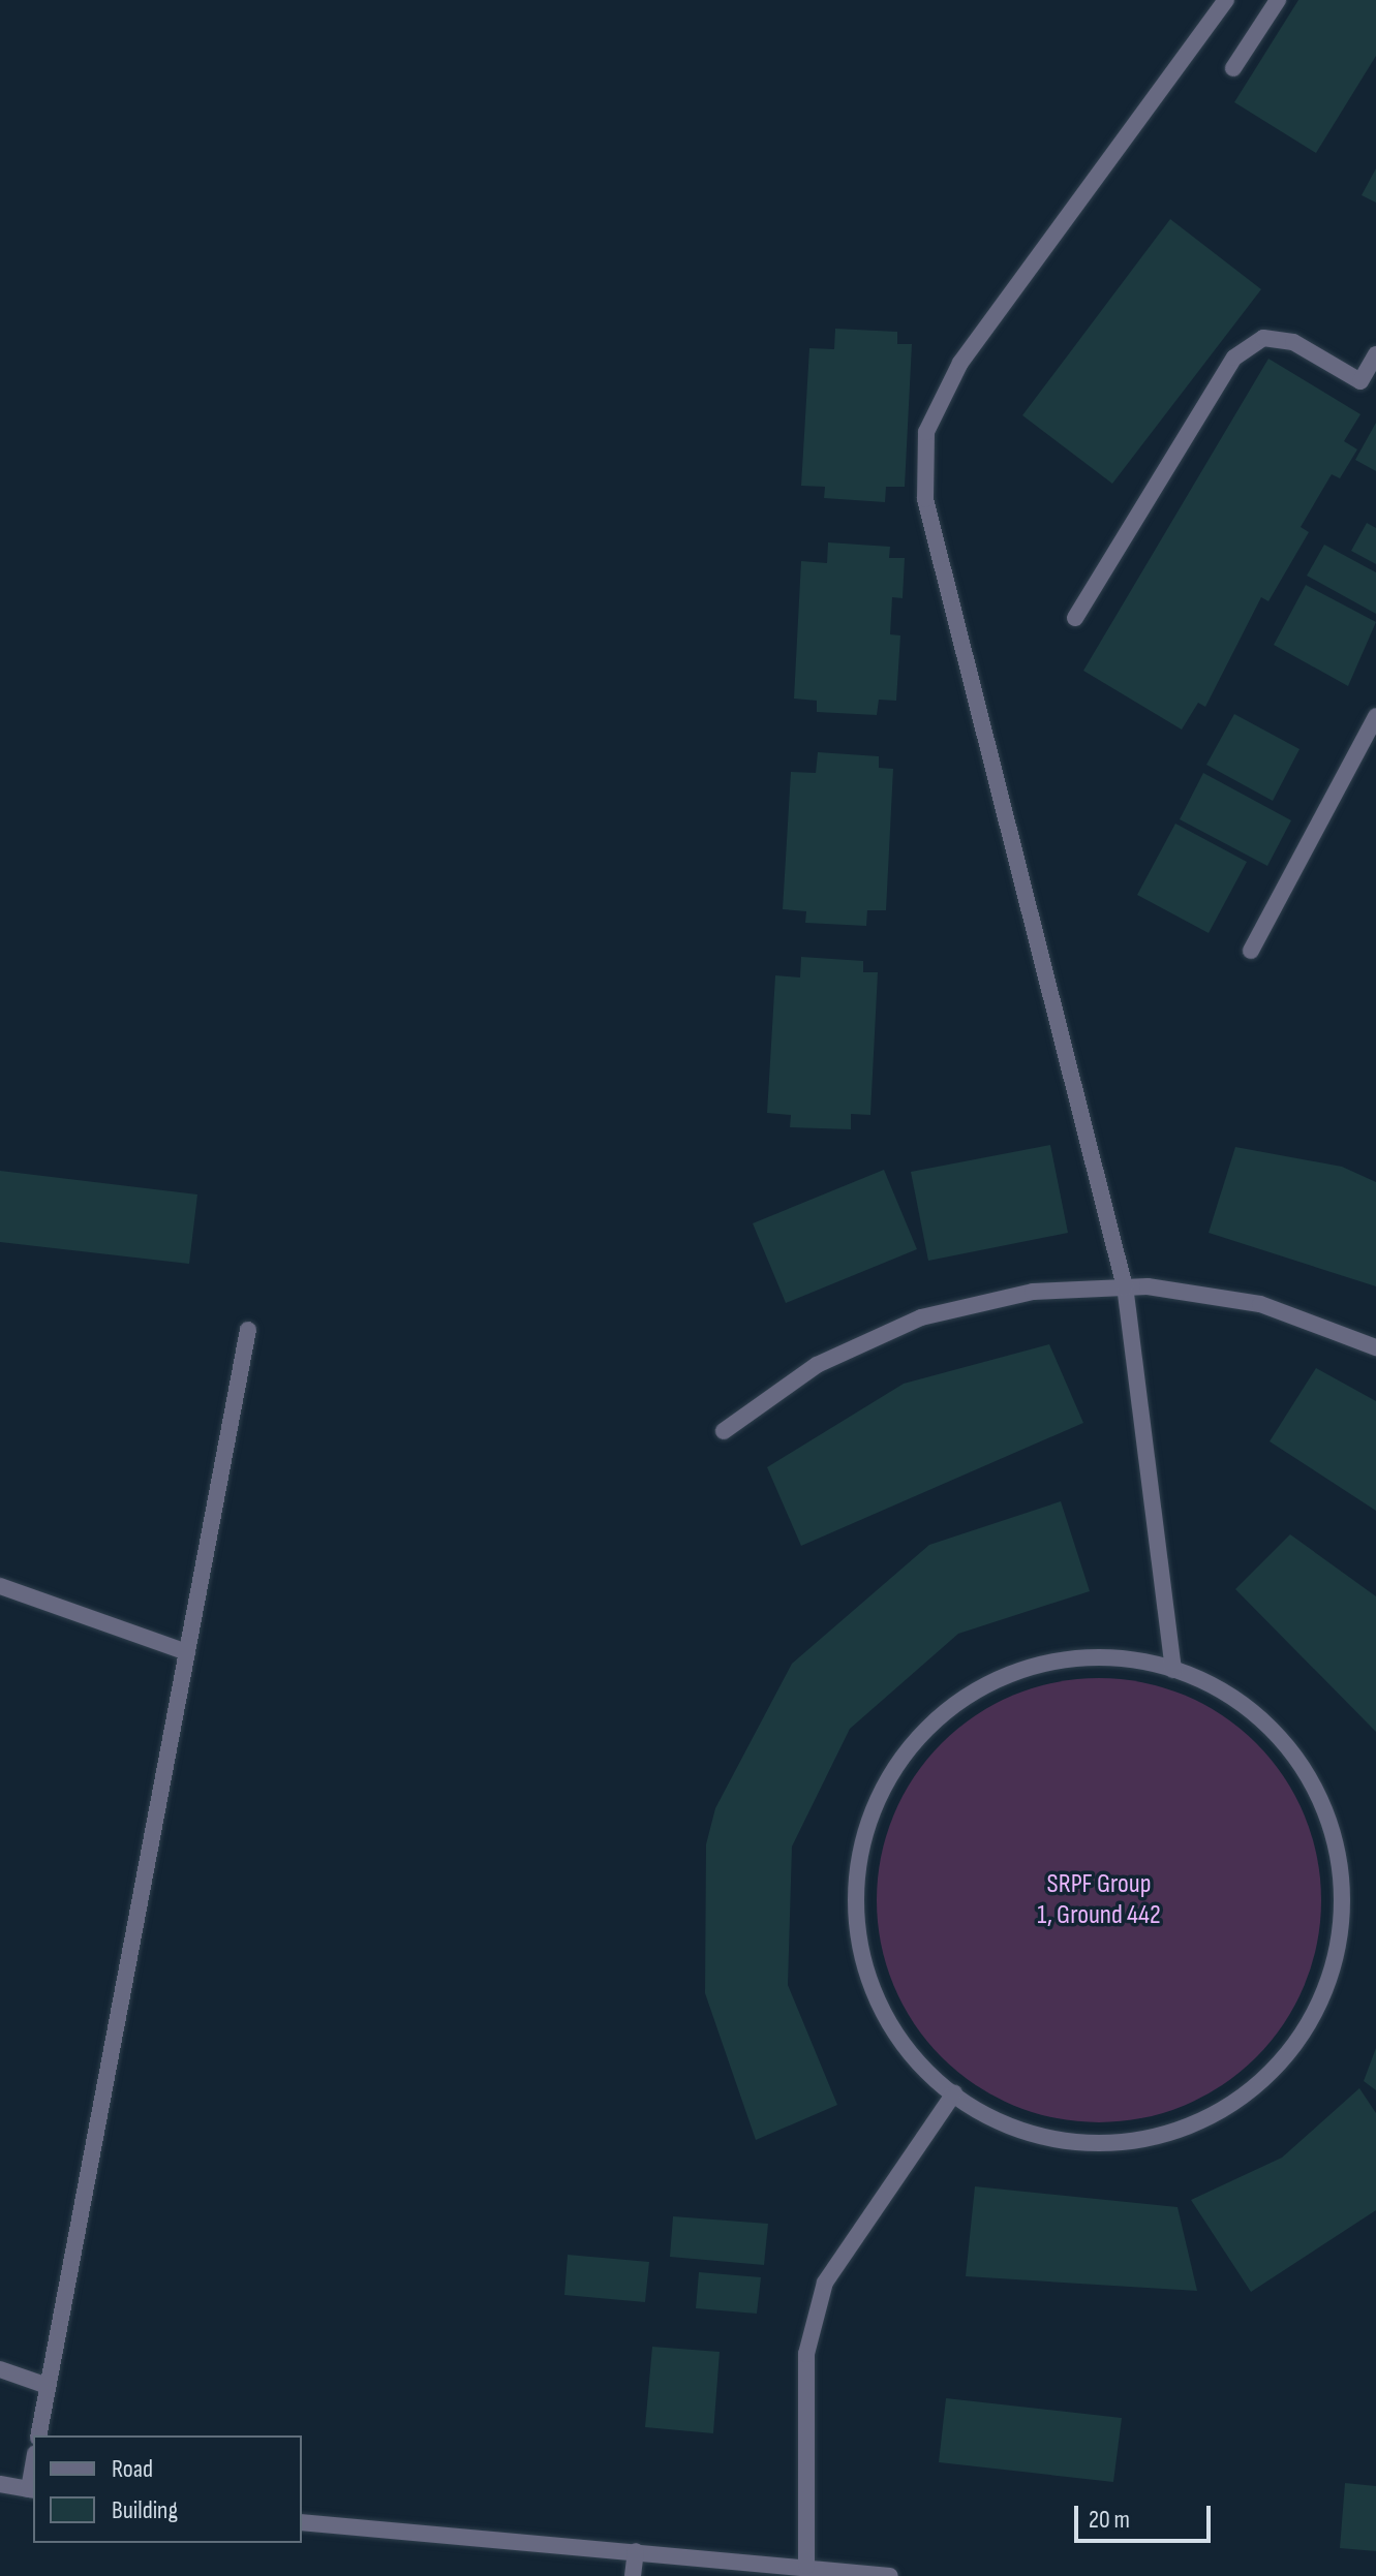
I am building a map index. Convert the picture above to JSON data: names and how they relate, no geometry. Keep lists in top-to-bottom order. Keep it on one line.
{"parks":["SRPF Group 1, Ground 442"],"legend":["Road","Building"],"scale_bar":"20 m"}
